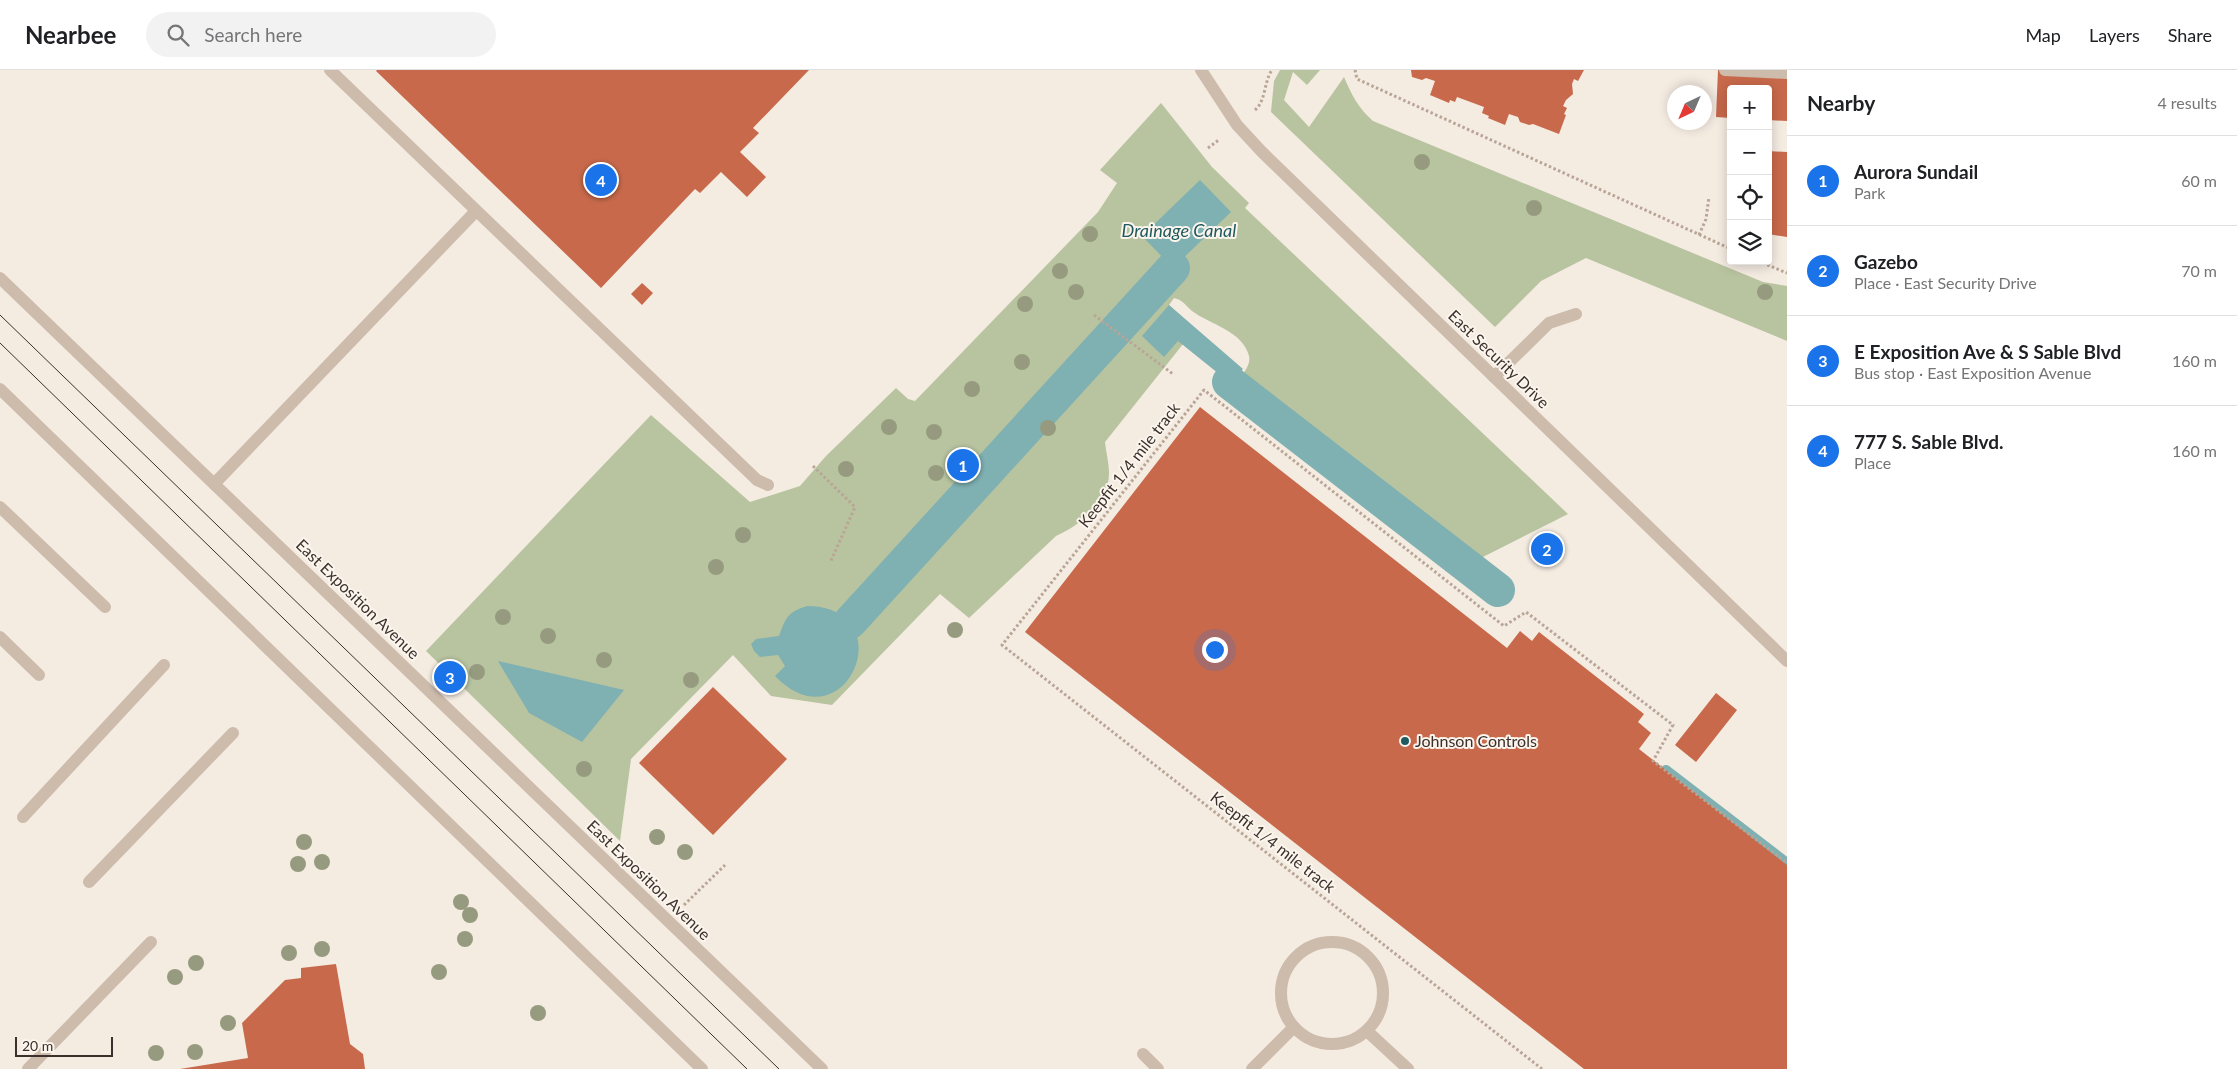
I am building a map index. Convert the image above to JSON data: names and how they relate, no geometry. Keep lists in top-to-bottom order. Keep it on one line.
{"streets":{"street":["East Security Drive","East Exposition Avenue"],"path":["Keepfit 1/4 mile track"]},"water":["Drainage Canal"],"places":["Johnson Controls"],"scale_bar":"20 m","north":"bottom left","page":{"header":"Nearbee","search":"Search here","nav":["Map","Layers","Share"],"heading":["Nearby","4 results"],"map_buttons":["+","−"],"list":[{"mark":"1","name":"Aurora Sundail","note":"Park","value":"60 m"},{"mark":"2","name":"Gazebo","note":"Place · East Security Drive","value":"70 m"},{"mark":"3","name":"E Exposition Ave & S Sable Blvd","note":"Bus stop · East Exposition Avenue","value":"160 m"},{"mark":"4","name":"777 S. Sable Blvd.","note":"Place","value":"160 m"}],"pins":["4","1","2","3"],"scale":"20 m"}}
